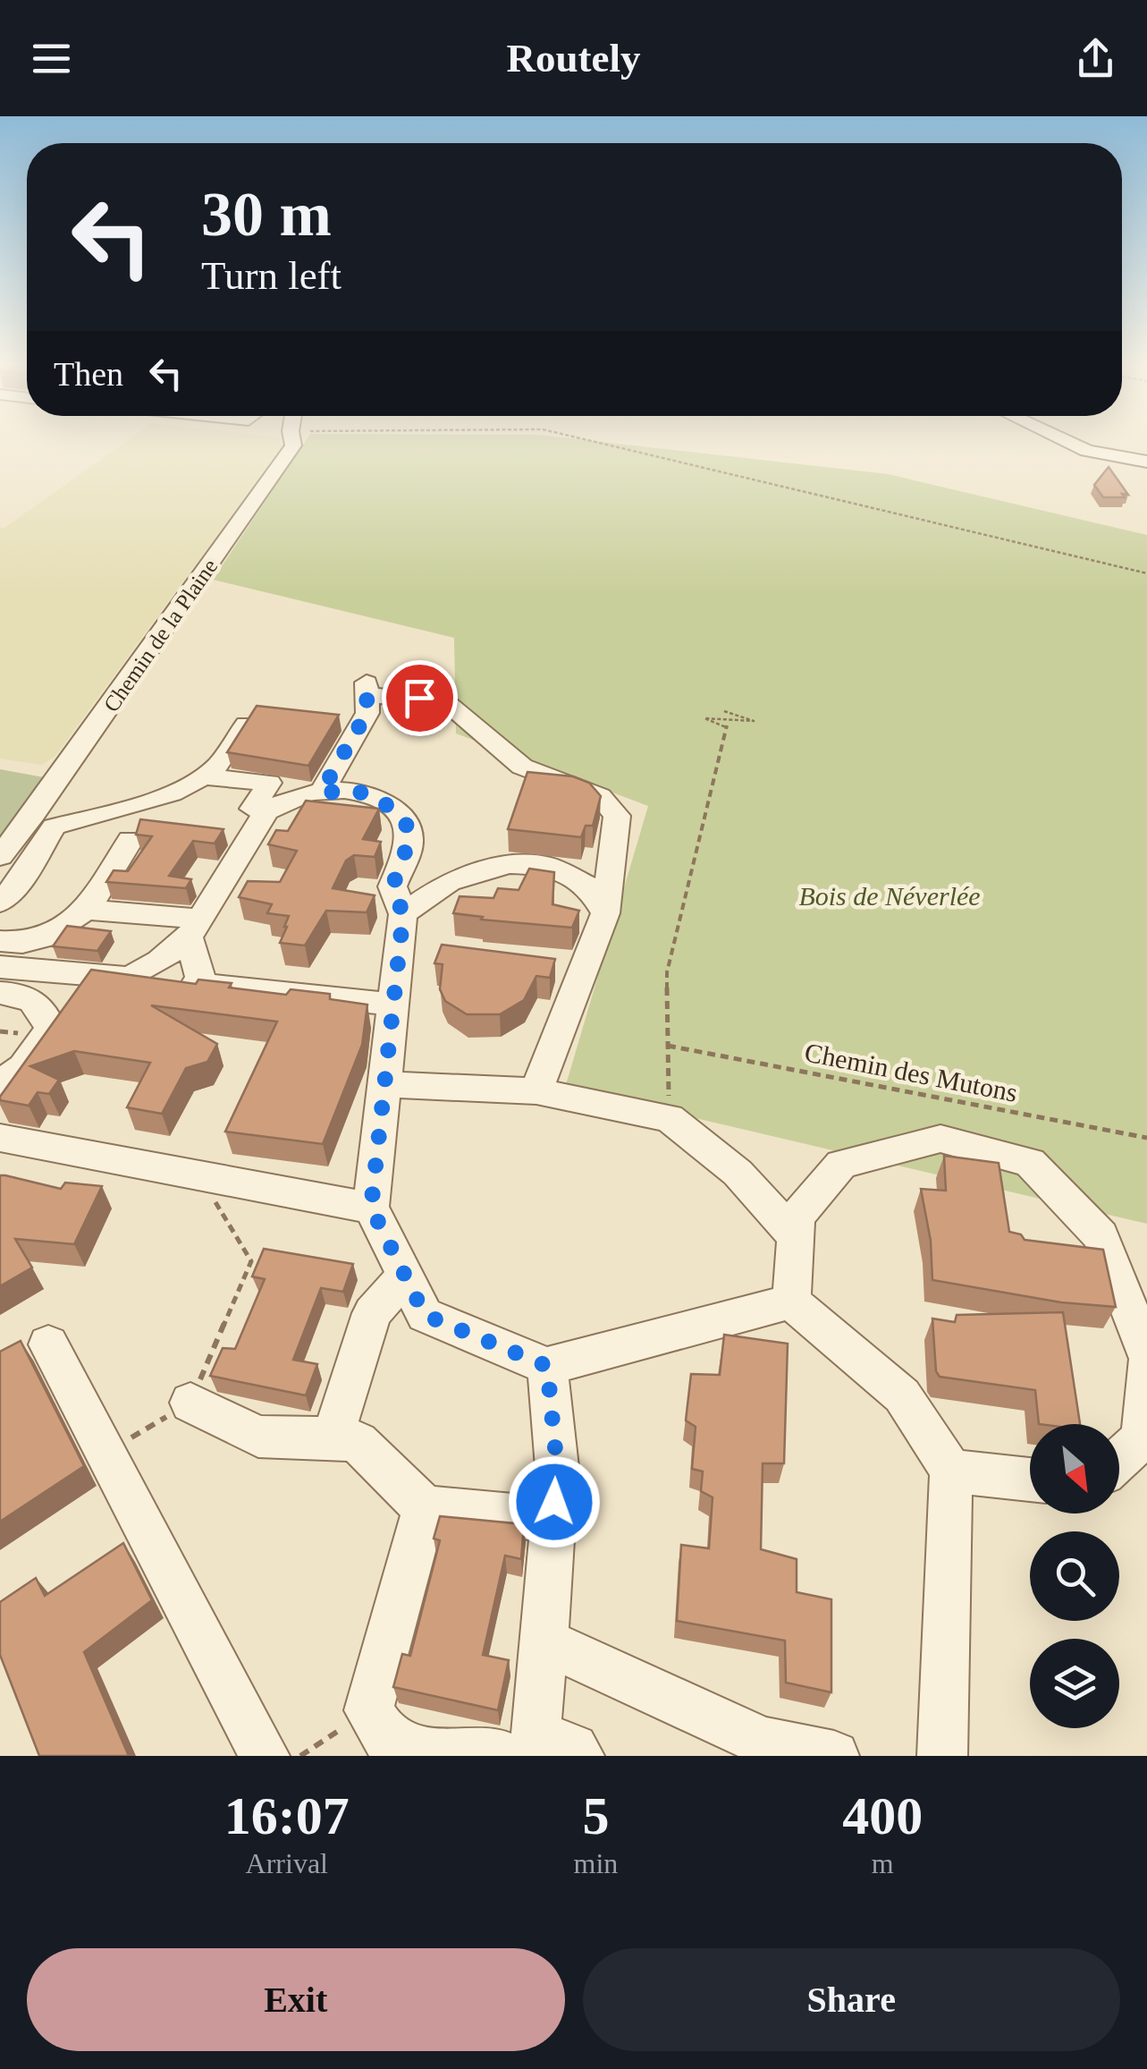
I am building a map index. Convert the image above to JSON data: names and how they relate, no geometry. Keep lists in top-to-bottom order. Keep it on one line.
{"streets":{"street":["Chemin de la Plaine"],"path":["Chemin des Mutons"]},"parks":["Bois de Néverlée"],"north":"bottom right","page":{"header":"Routely","turn":["30 m","Turn left"],"then":"Then","eta":["16:07","Arrival","5","min","400","m"],"buttons":["Exit","Share"]}}
